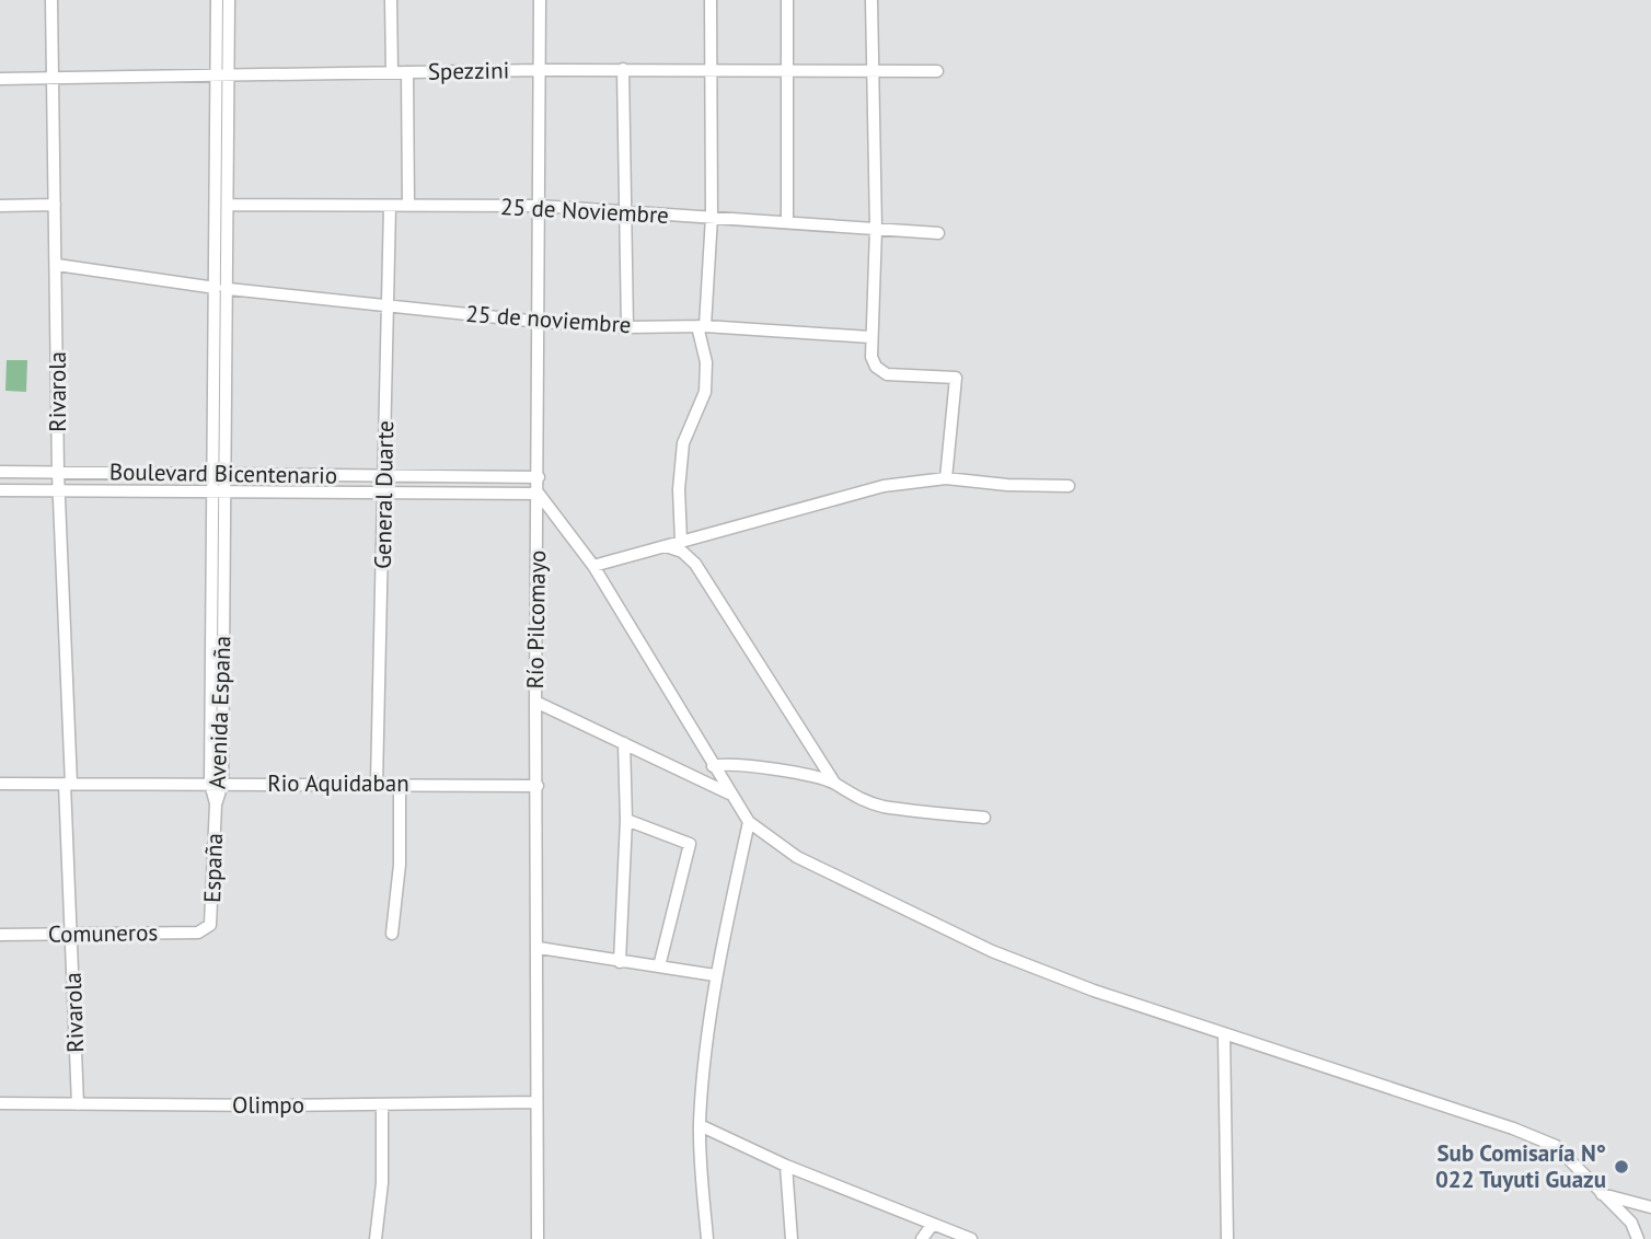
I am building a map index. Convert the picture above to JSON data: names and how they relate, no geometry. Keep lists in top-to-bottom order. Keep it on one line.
{"streets":{"street":["Spezzini","25 de Noviembre","25 de noviembre","Rivarola","Boulevard Bicentenario","General Duarte","Río Pilcomayo","Avenida España","Rio Aquidaban","España","Comuneros","Olimpo"]},"crossings":[["Spezzini","Rivarola"],["Spezzini","Río Pilcomayo"],["Spezzini","Avenida España"],["25 de Noviembre","General Duarte"],["25 de Noviembre","Río Pilcomayo"],["25 de Noviembre","Avenida España"],["25 de noviembre","General Duarte"],["25 de noviembre","Río Pilcomayo"],["25 de noviembre","Avenida España"],["Rivarola","Boulevard Bicentenario"],["Rivarola","Rio Aquidaban"],["Rivarola","Comuneros"],["Rivarola","Olimpo"],["Boulevard Bicentenario","General Duarte"],["Boulevard Bicentenario","Río Pilcomayo"],["Boulevard Bicentenario","Avenida España"],["General Duarte","Rio Aquidaban"],["Río Pilcomayo","Rio Aquidaban"],["Río Pilcomayo","Olimpo"],["Avenida España","Rio Aquidaban"],["Avenida España","España"],["España","Comuneros"]],"places":["Sub Comisaría N° 022 Tuyuti Guazu"]}
